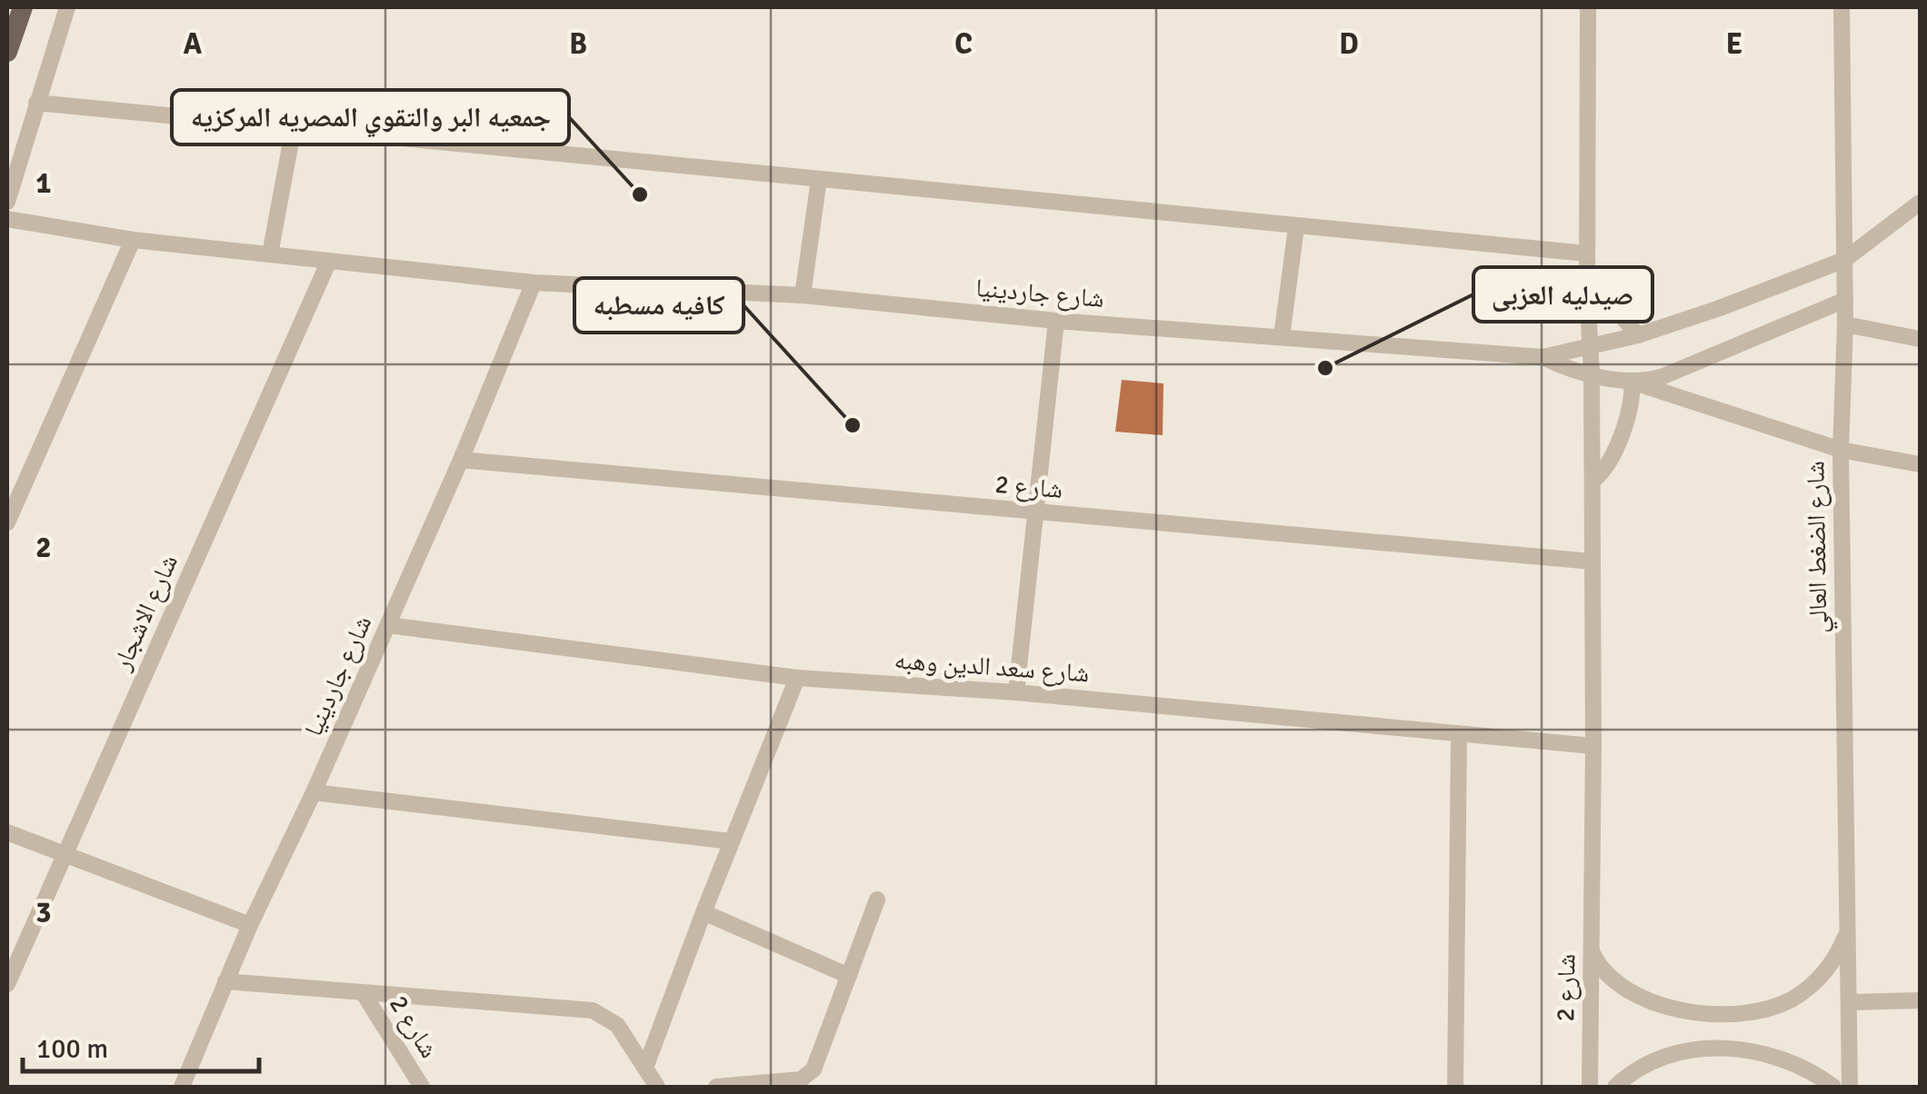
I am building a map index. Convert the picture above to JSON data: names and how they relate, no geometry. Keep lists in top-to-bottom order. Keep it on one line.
{"streets":{"street":["شارع جاردينيا","شارع 2","شارع الضغط العالي","شارع الاشجار","شارع سعد الدين وهبه"]},"crossings":[["شارع جاردينيا","شارع 2"],["شارع جاردينيا","شارع الضغط العالي"],["شارع جاردينيا","شارع الاشجار"],["شارع جاردينيا","شارع سعد الدين وهبه"],["شارع 2","شارع سعد الدين وهبه"]],"places":["جمعيه البر والتقوي المصريه المركزيه","صيدليه العزبى","كافيه مسطبه"],"scale_bar":"100 m","grid":{"columns":["A","B","C","D","E"],"rows":["1","2","3"]}}
